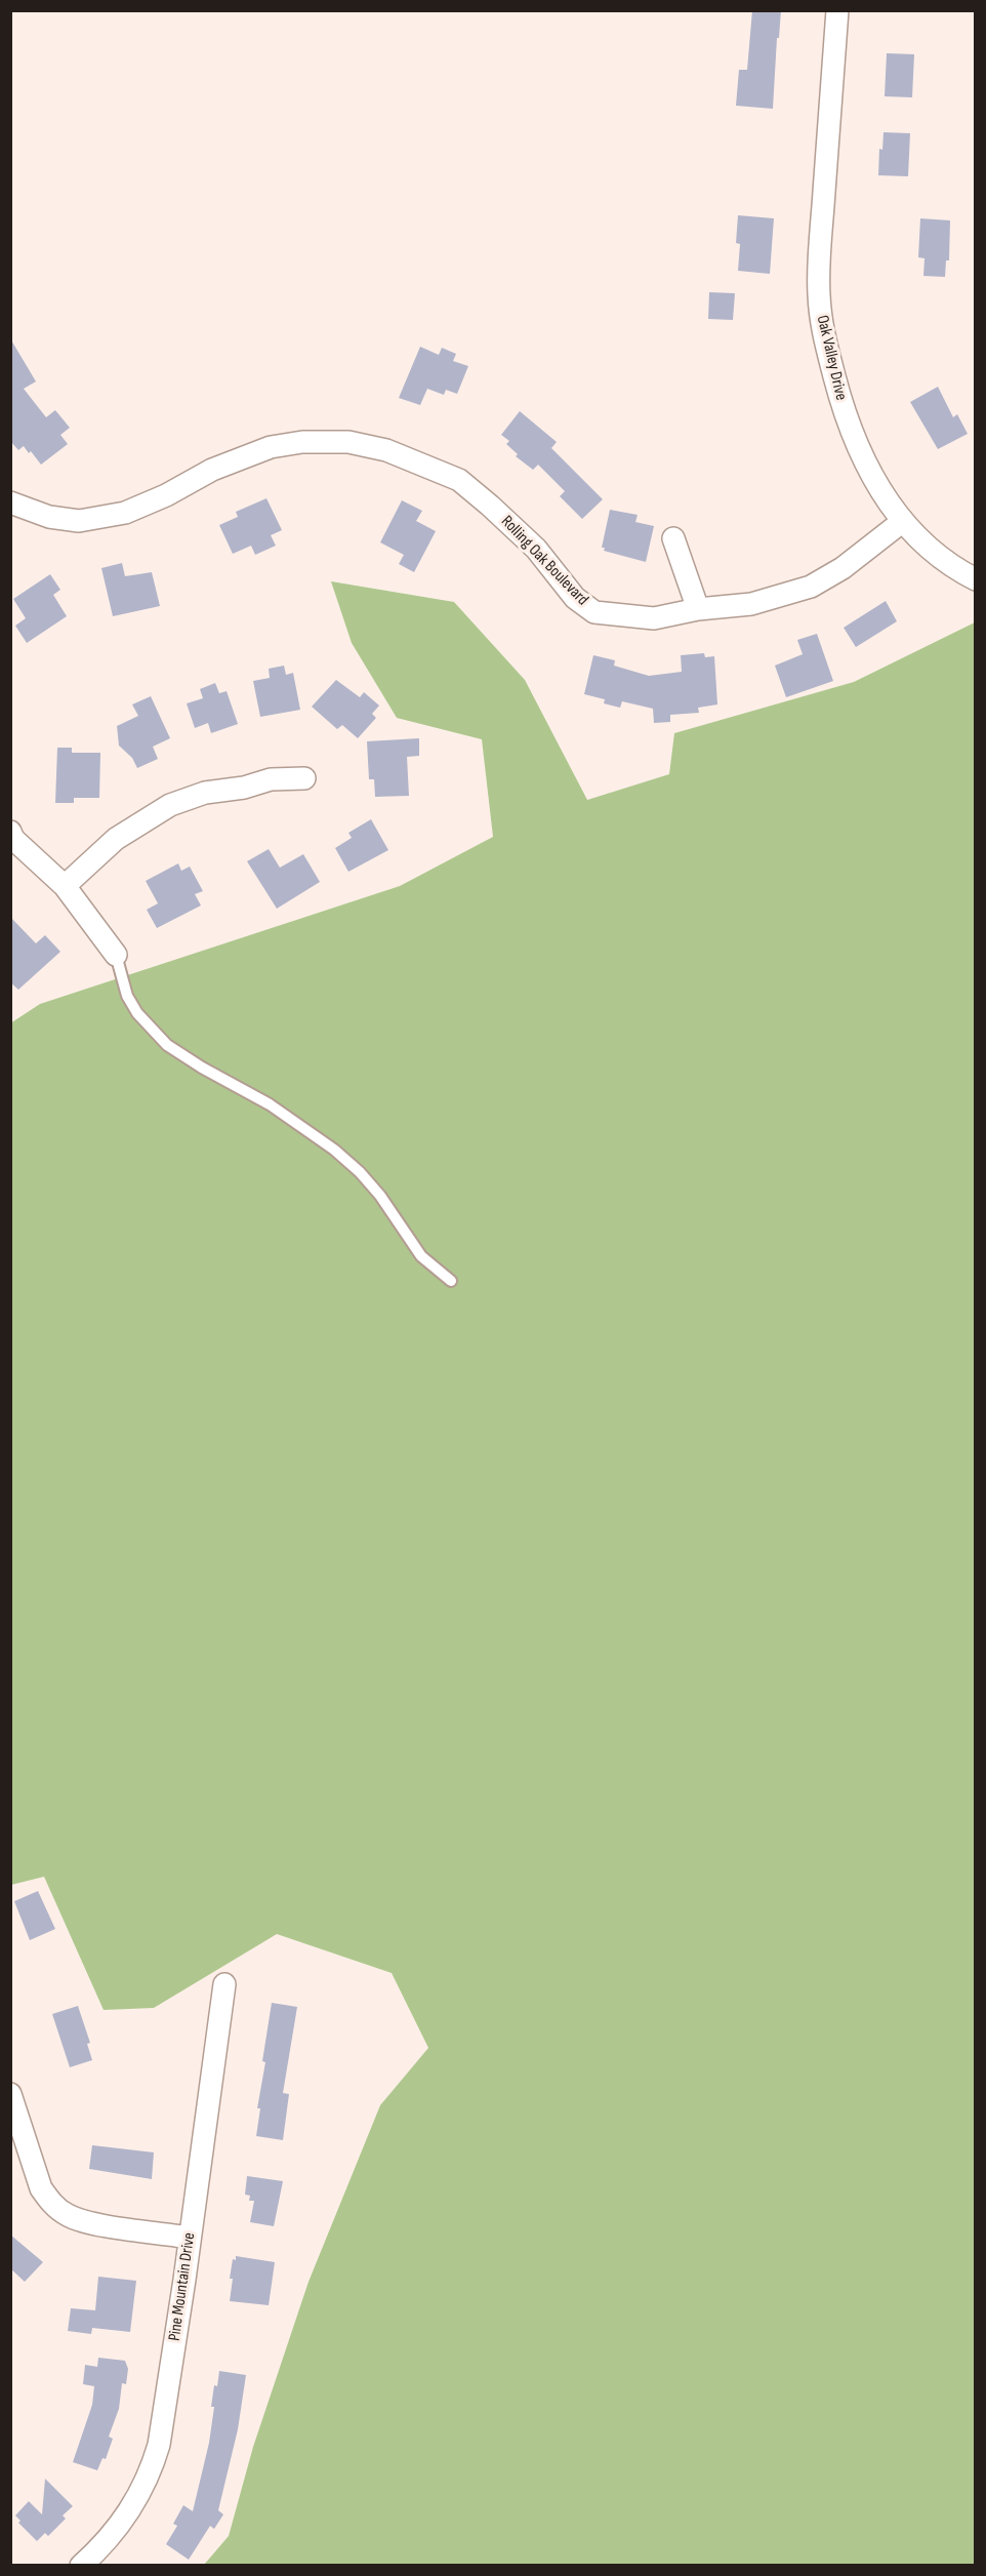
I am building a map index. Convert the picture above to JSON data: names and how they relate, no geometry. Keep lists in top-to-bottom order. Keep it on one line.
{"streets":{"street":["Oak Valley Drive","Rolling Oak Boulevard","Pine Mountain Drive"]},"crossings":[["Oak Valley Drive","Rolling Oak Boulevard"]]}
